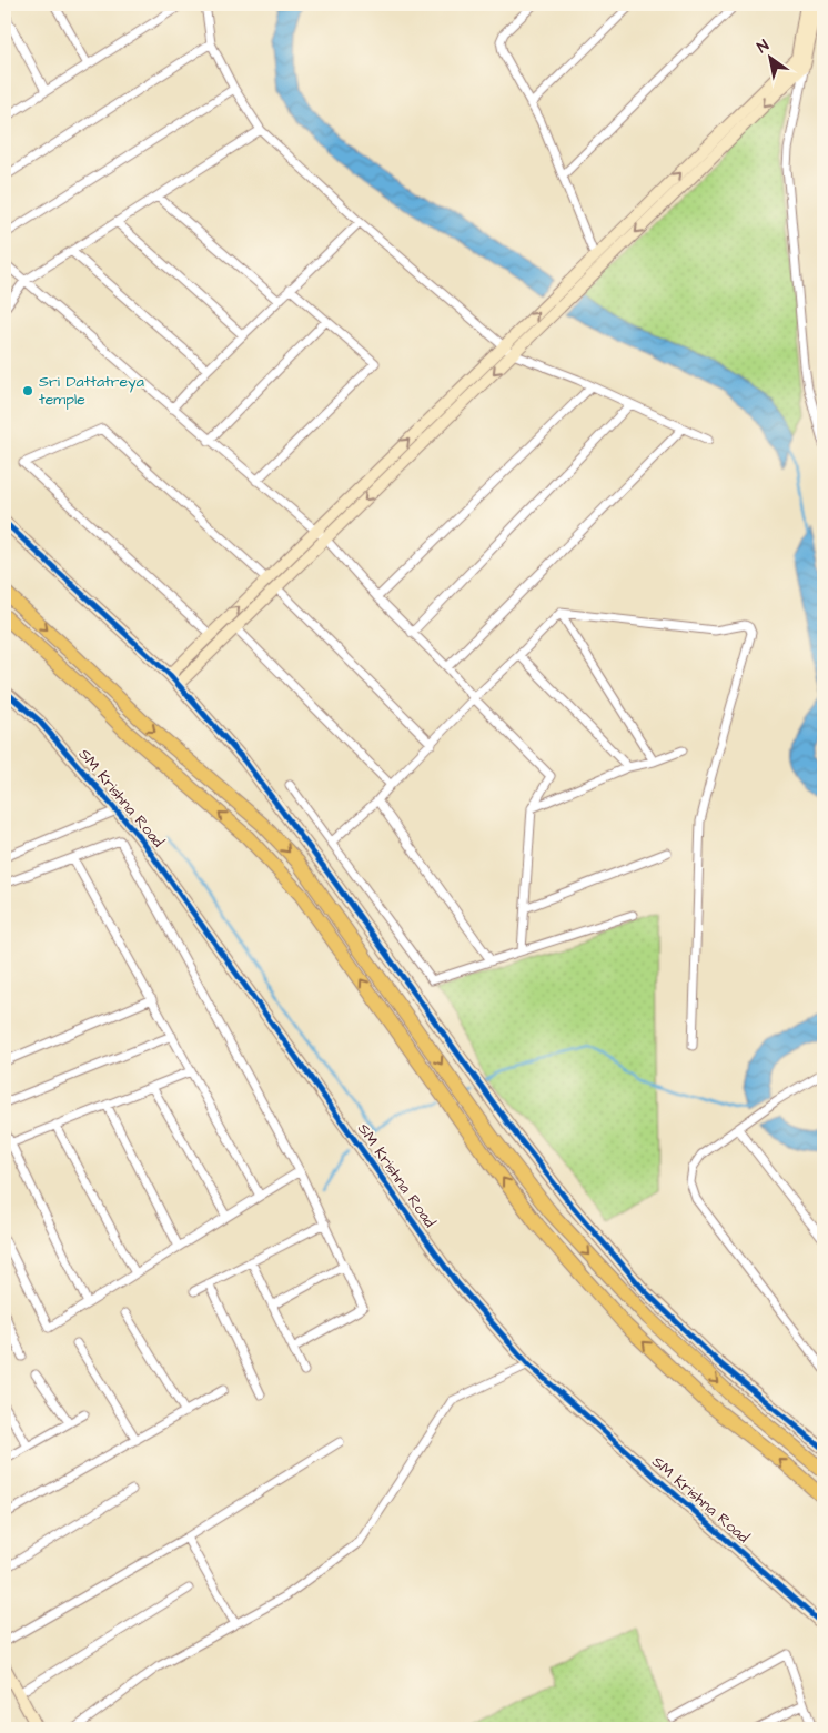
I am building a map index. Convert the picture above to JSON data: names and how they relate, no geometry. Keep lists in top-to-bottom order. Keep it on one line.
{"streets":{"street":["SM Krishna Road"]},"places":["Sri Dattatreya temple"],"north":"top left"}
